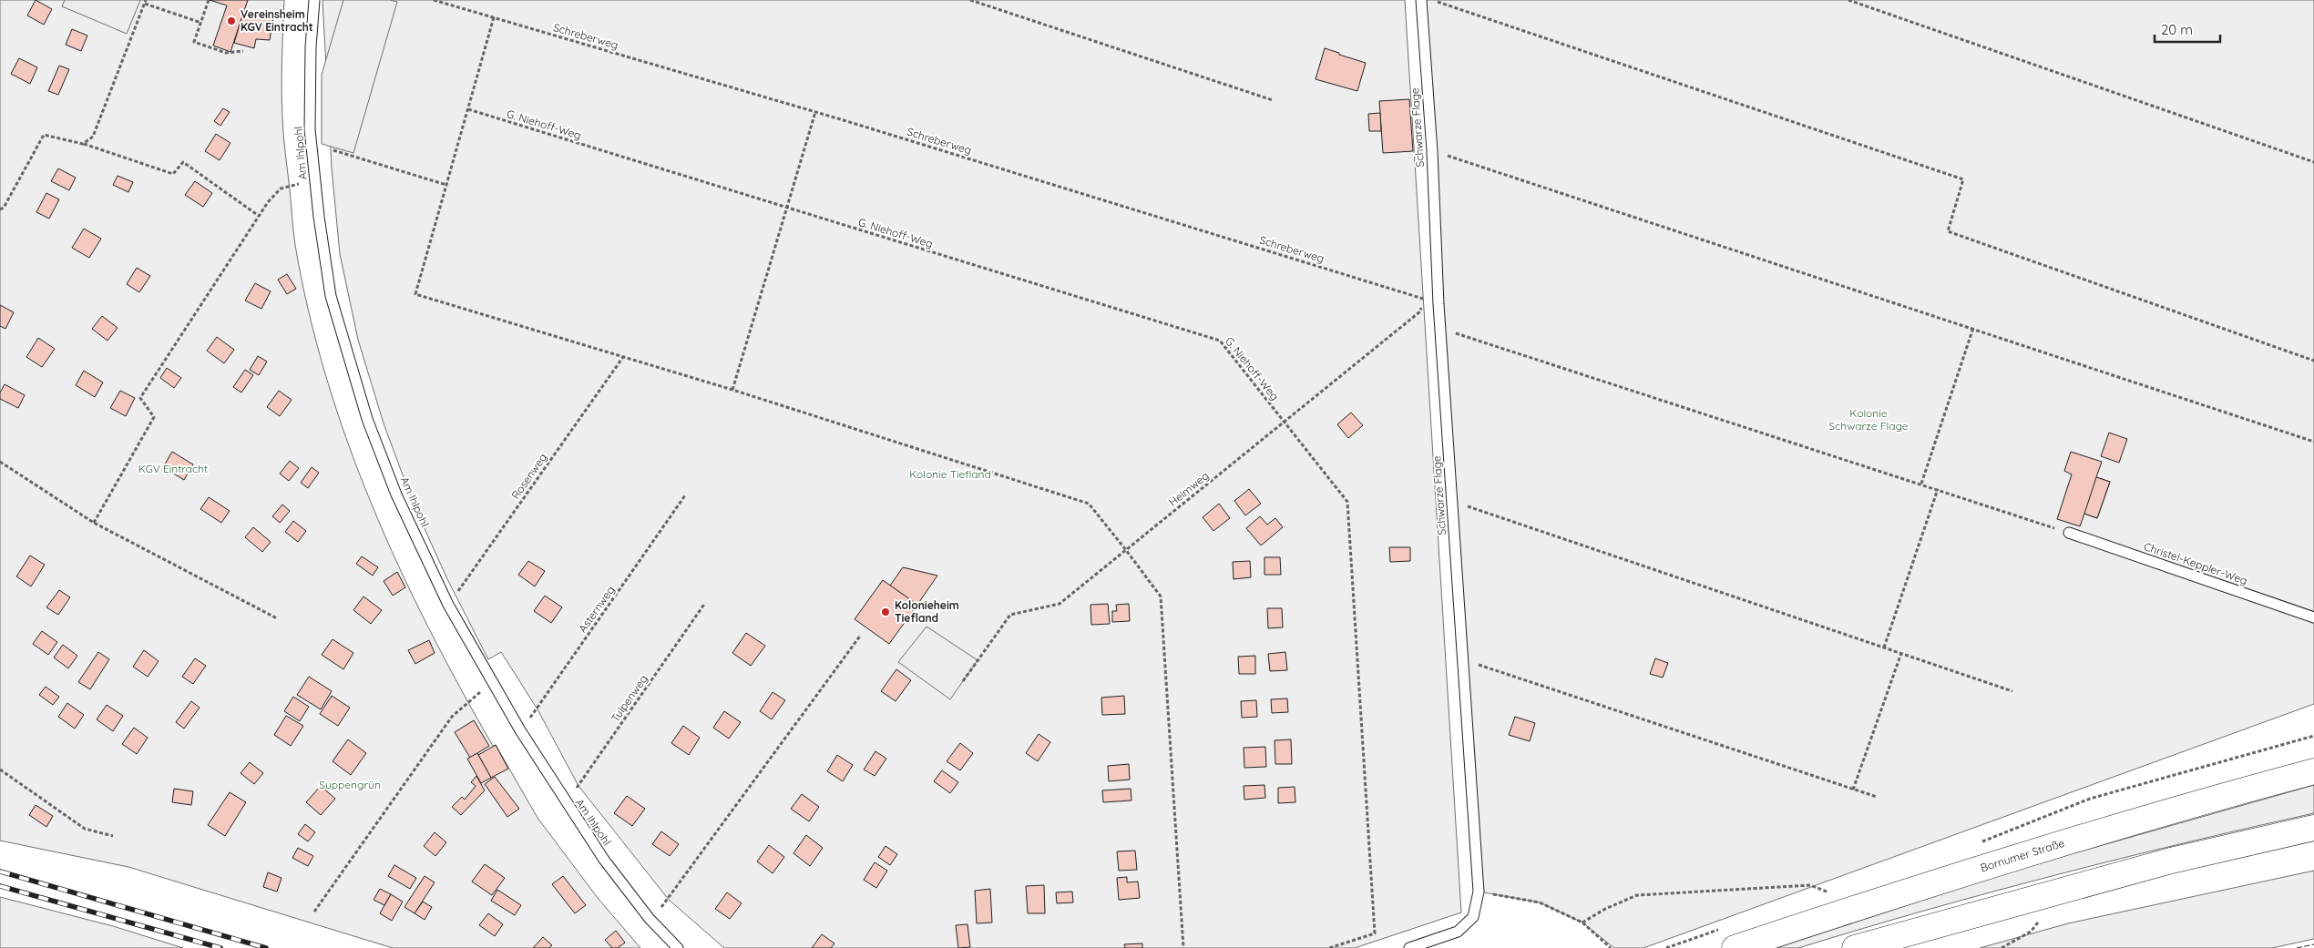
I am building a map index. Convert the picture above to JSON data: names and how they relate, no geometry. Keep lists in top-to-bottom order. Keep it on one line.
{"streets":{"main road":["Bornumer Straße"],"lane":["Schwarze Flage","Am Ihlpohl","Christel-Keppler-Weg"],"path":["Schreberweg","G. Niehoff-Weg","Rosenweg","Heimweg","Asternweg","Tulpenweg"]},"crossings":[["Schreberweg","Schwarze Flage"],["Schreberweg","Heimweg"],["G. Niehoff-Weg","Heimweg"],["Am Ihlpohl","Rosenweg"],["Am Ihlpohl","Asternweg"],["Am Ihlpohl","Tulpenweg"]],"parks":["Kolonie Schwarze Flage","KGV Eintracht","Kolonie Tiefland","Suppengrün"],"places":["Vereinsheim KGV Eintracht","Kolonieheim Tiefland"],"scale_bar":"20 m"}
